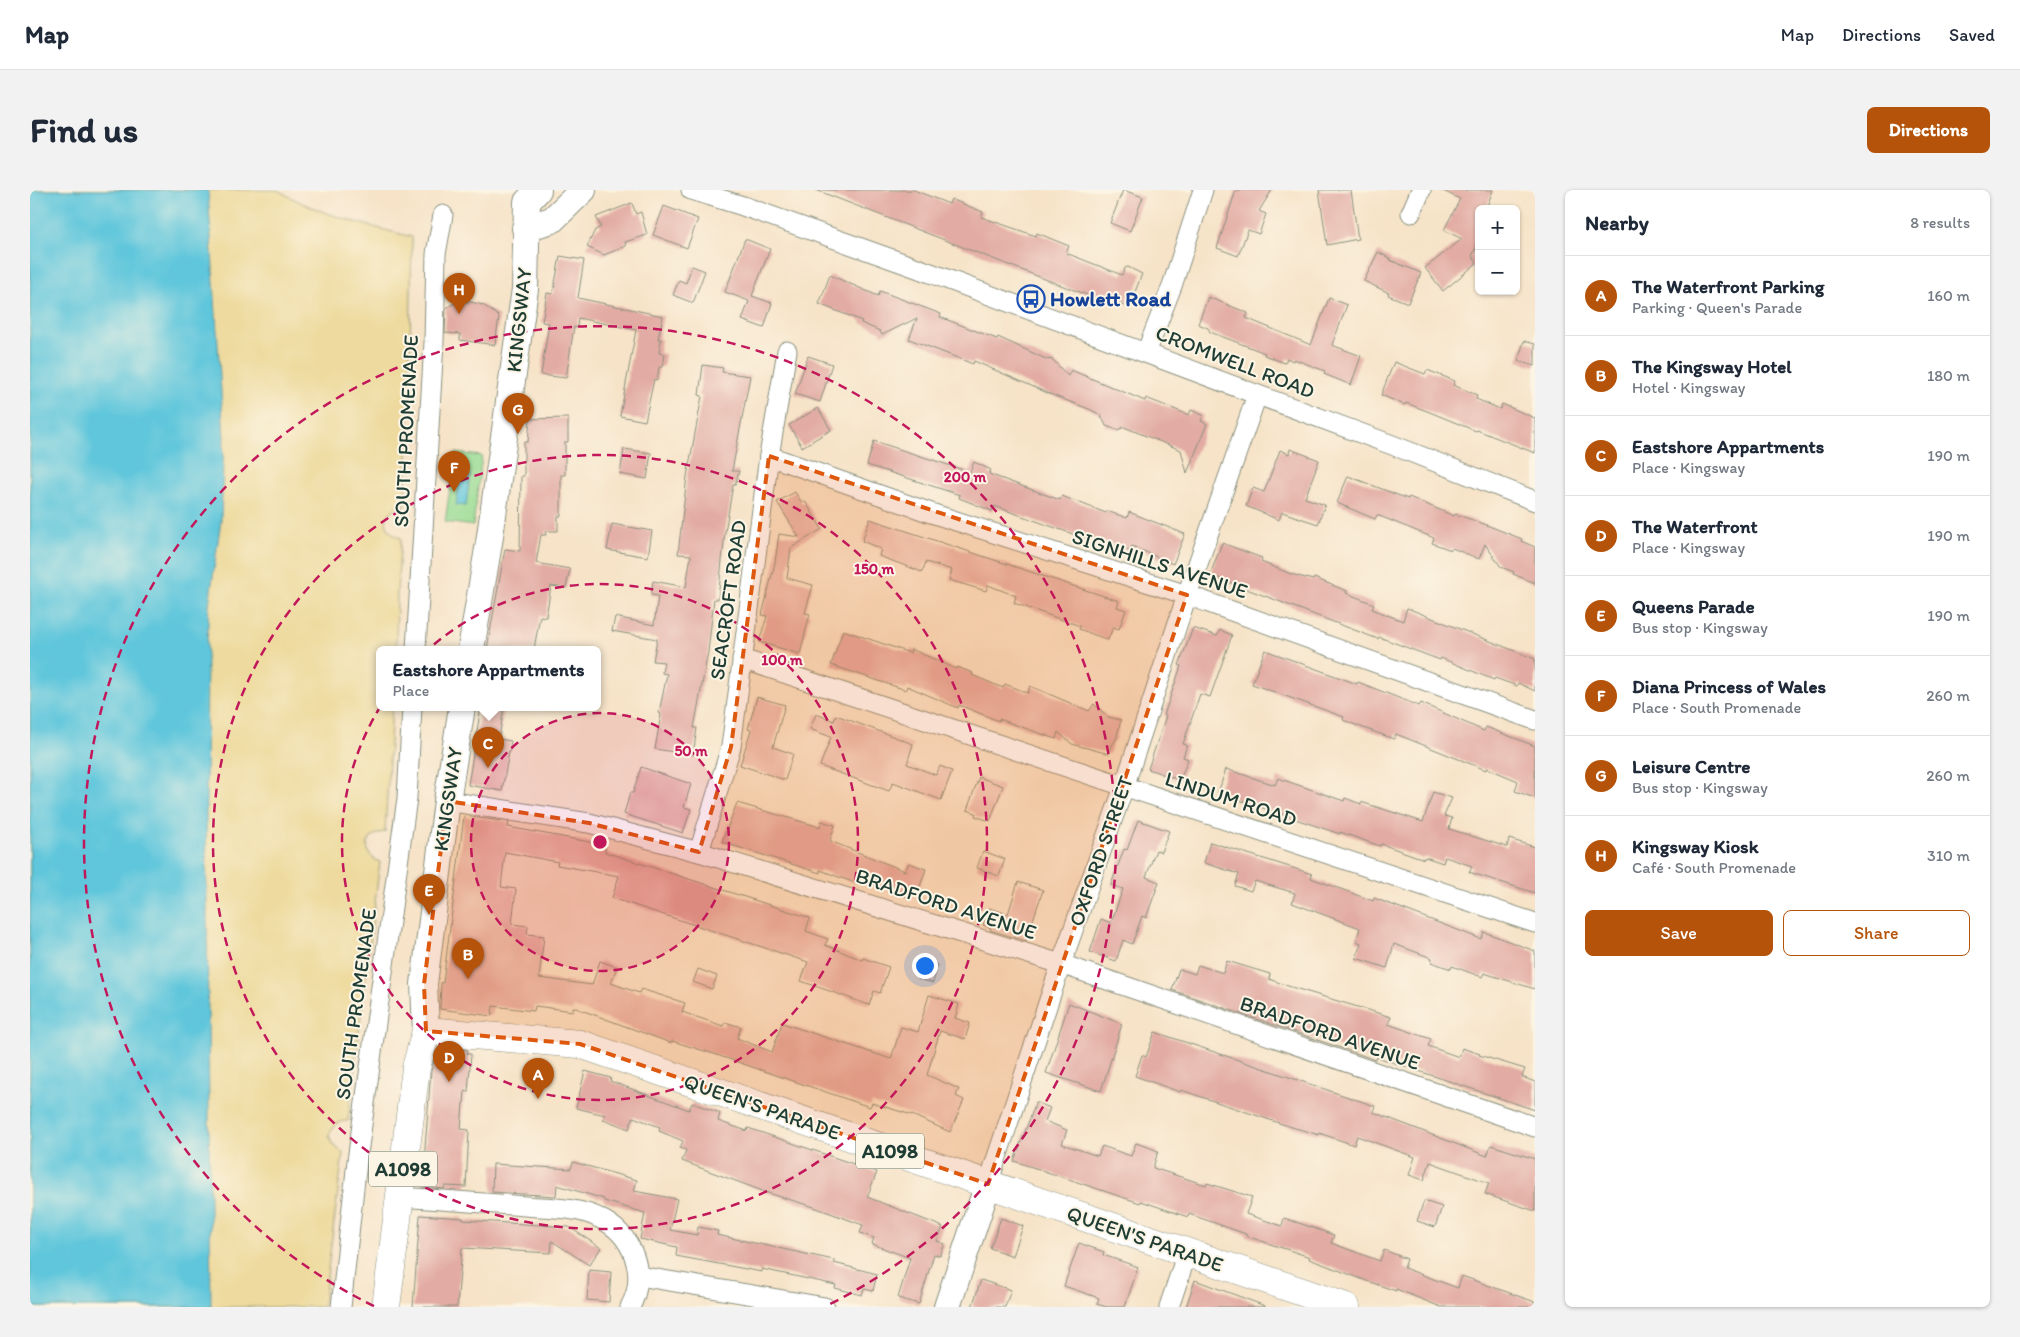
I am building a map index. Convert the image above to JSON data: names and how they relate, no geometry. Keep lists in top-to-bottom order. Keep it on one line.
{"streets":{"main road":["KINGSWAY","QUEEN'S PARADE","A1098"],"street":["CROMWELL ROAD","SOUTH PROMENADE","SIGNHILLS AVENUE","SEACROFT ROAD","LINDUM ROAD","OXFORD STREET","BRADFORD AVENUE"]},"crossings":[["KINGSWAY","BRADFORD AVENUE"],["KINGSWAY","QUEEN'S PARADE"],["CROMWELL ROAD","OXFORD STREET"],["SIGNHILLS AVENUE","SEACROFT ROAD"],["SIGNHILLS AVENUE","OXFORD STREET"],["SEACROFT ROAD","LINDUM ROAD"],["SEACROFT ROAD","BRADFORD AVENUE"],["LINDUM ROAD","OXFORD STREET"],["OXFORD STREET","BRADFORD AVENUE"],["OXFORD STREET","QUEEN'S PARADE"]],"places":{"bus stop":["Howlett Road"]},"page":{"header":"Map","nav":["Map","Directions","Saved"],"buttons":["Directions",["Save","Share"]],"title":"Find us","heading":["Nearby","8 results"],"map_buttons":["+","−"],"list":[{"mark":"A","name":"The Waterfront Parking","note":"Parking · Queen's Parade","value":"160 m"},{"mark":"B","name":"The Kingsway Hotel","note":"Hotel · Kingsway","value":"180 m"},{"mark":"C","name":"Eastshore Appartments","note":"Place · Kingsway","value":"190 m"},{"mark":"D","name":"The Waterfront","note":"Place · Kingsway","value":"190 m"},{"mark":"E","name":"Queens Parade","note":"Bus stop · Kingsway","value":"190 m"},{"mark":"F","name":"Diana Princess of Wales","note":"Place · South Promenade","value":"260 m"},{"mark":"G","name":"Leisure Centre","note":"Bus stop · Kingsway","value":"260 m"},{"mark":"H","name":"Kingsway Kiosk","note":"Café · South Promenade","value":"310 m"}],"pins":["H","G","F","C","E","B","D","A"],"popup":["Eastshore Appartments","Place"]},"rings":["200 m","150 m","100 m","50 m"]}
